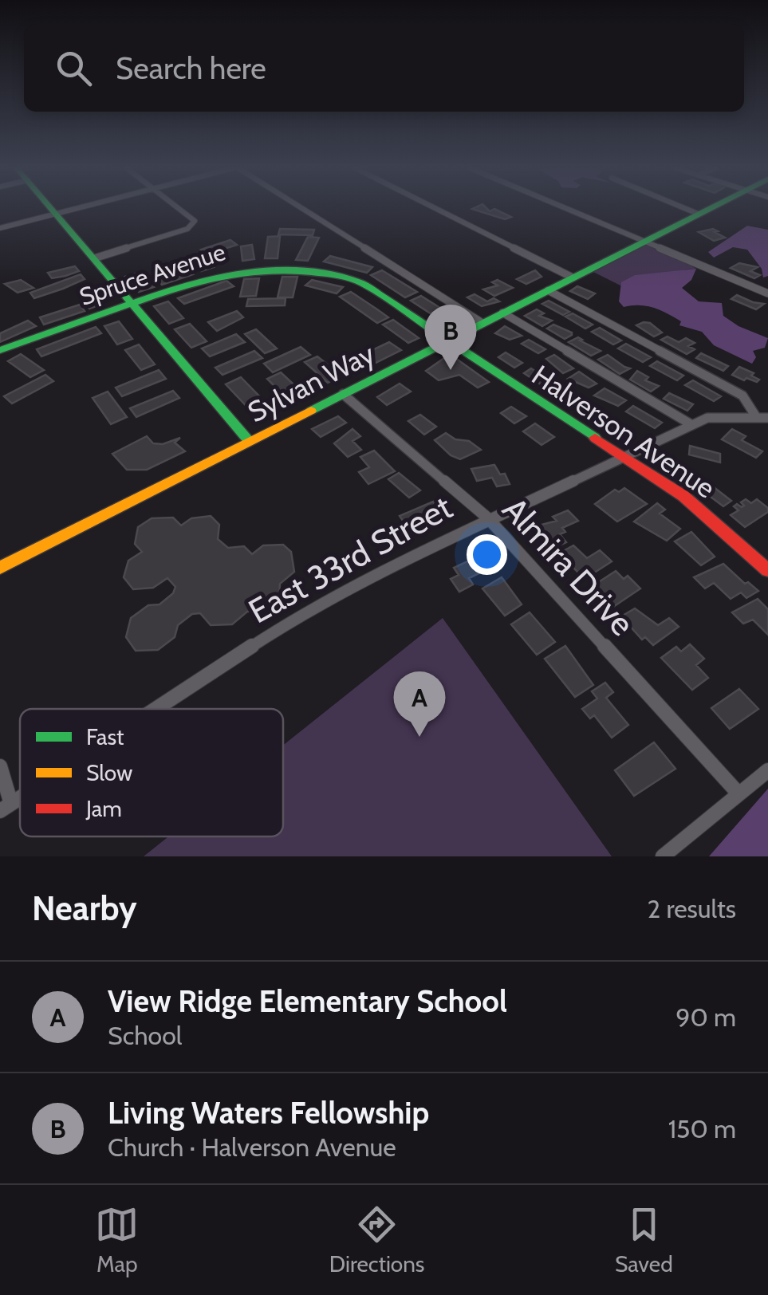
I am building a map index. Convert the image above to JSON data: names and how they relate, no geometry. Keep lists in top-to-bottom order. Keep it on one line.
{"streets":{"street":["Spruce Avenue","Sylvan Way","Halverson Avenue","East 33rd Street","Almira Drive"]},"crossings":[["Spruce Avenue","Sylvan Way"],["Spruce Avenue","Halverson Avenue"],["Sylvan Way","Halverson Avenue"],["Sylvan Way","Almira Drive"],["Halverson Avenue","East 33rd Street"],["East 33rd Street","Almira Drive"]],"legend":["Fast","Slow","Jam"],"page":{"search":"Search here","pins":["B","A"],"heading":["Nearby","2 results"],"list":[{"mark":"A","name":"View Ridge Elementary School","note":"School","value":"90 m"},{"mark":"B","name":"Living Waters Fellowship","note":"Church · Halverson Avenue","value":"150 m"}],"nav":["Map","Directions","Saved"]}}
